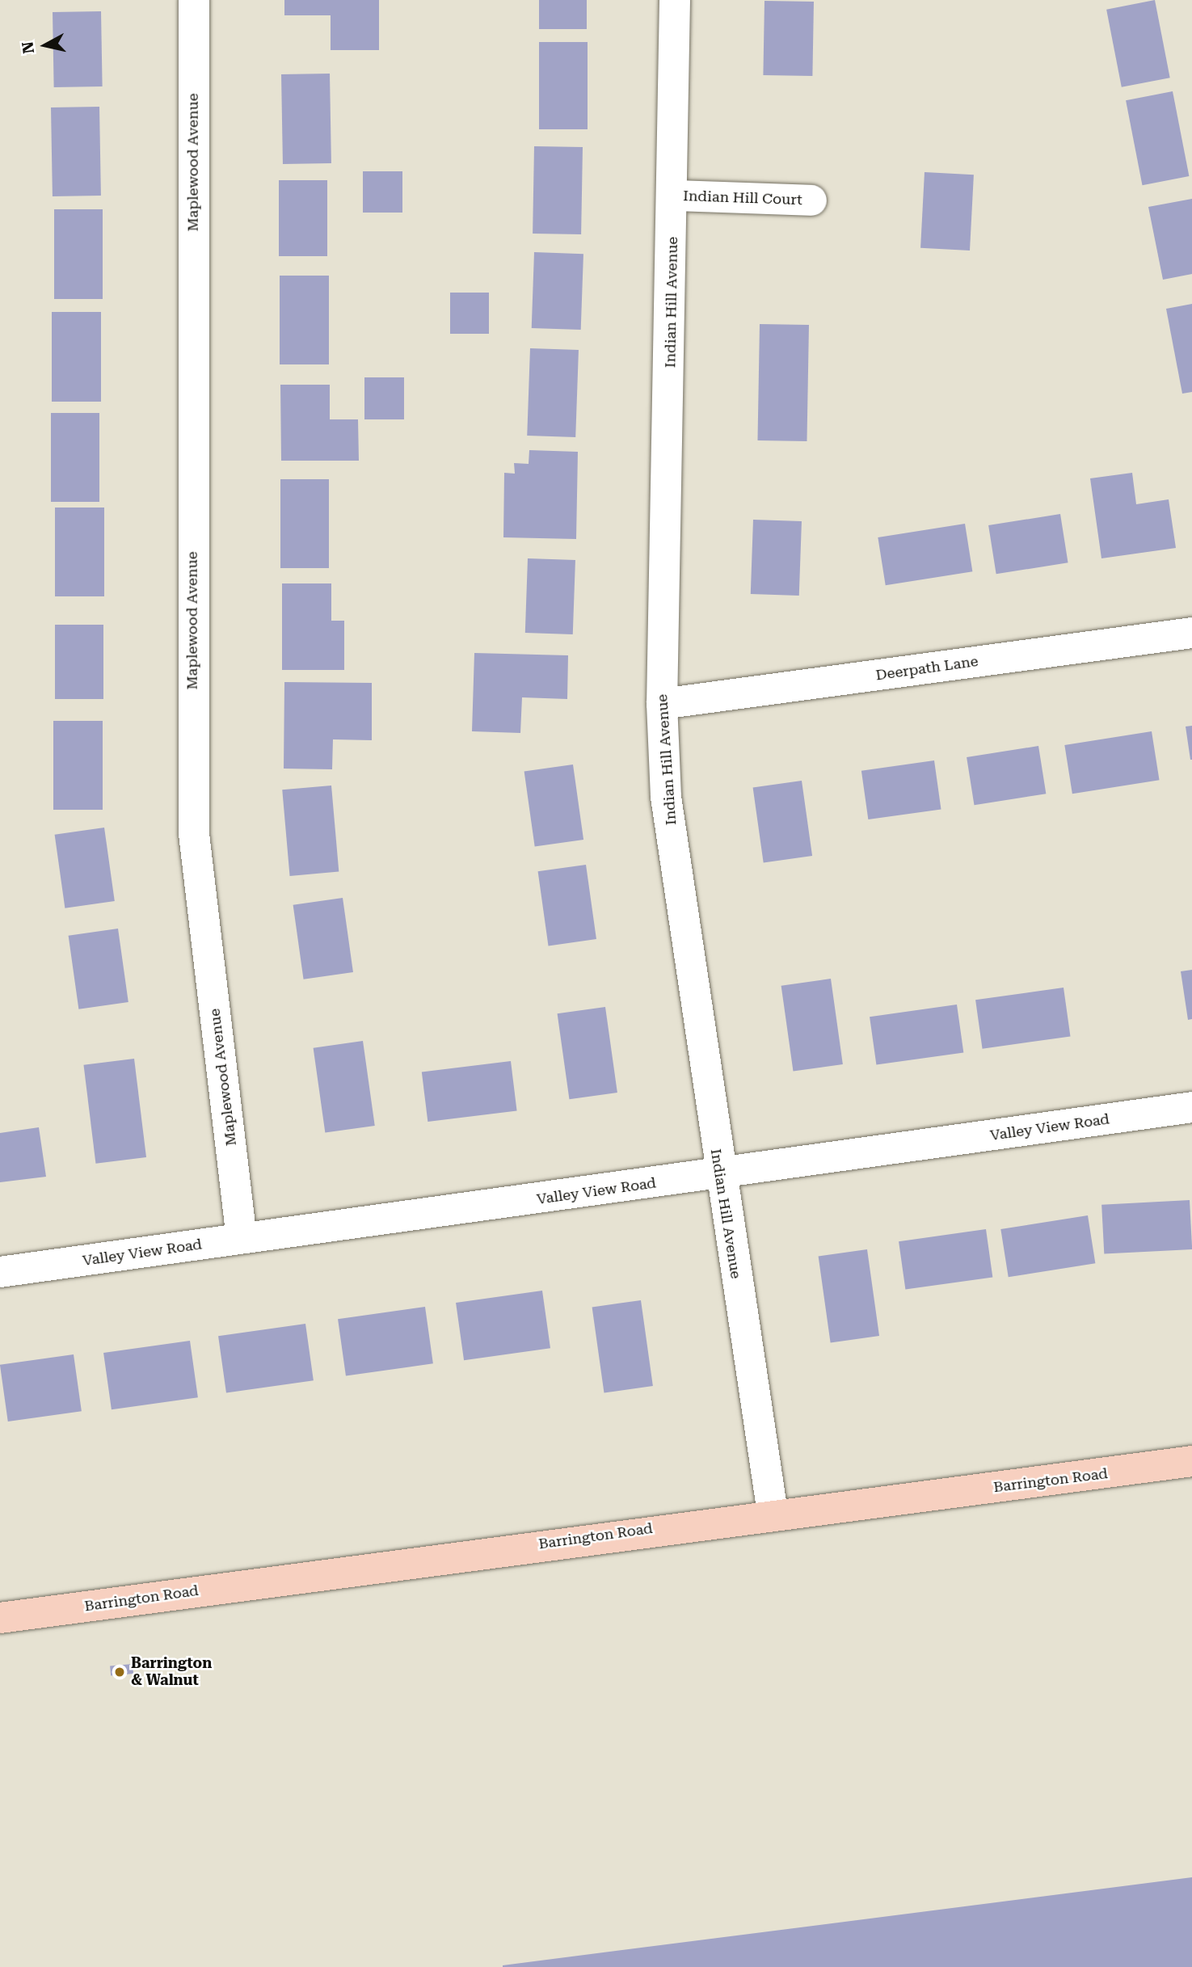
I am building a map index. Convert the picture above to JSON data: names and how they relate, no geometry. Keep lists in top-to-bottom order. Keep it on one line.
{"streets":{"main road":["Barrington Road"],"street":["Maplewood Avenue","Indian Hill Court","Indian Hill Avenue","Deerpath Lane","Valley View Road"]},"crossings":[["Maplewood Avenue","Valley View Road"],["Indian Hill Court","Indian Hill Avenue"],["Indian Hill Avenue","Deerpath Lane"],["Indian Hill Avenue","Valley View Road"],["Indian Hill Avenue","Barrington Road"]],"places":["Barrington & Walnut"],"north":"left"}
